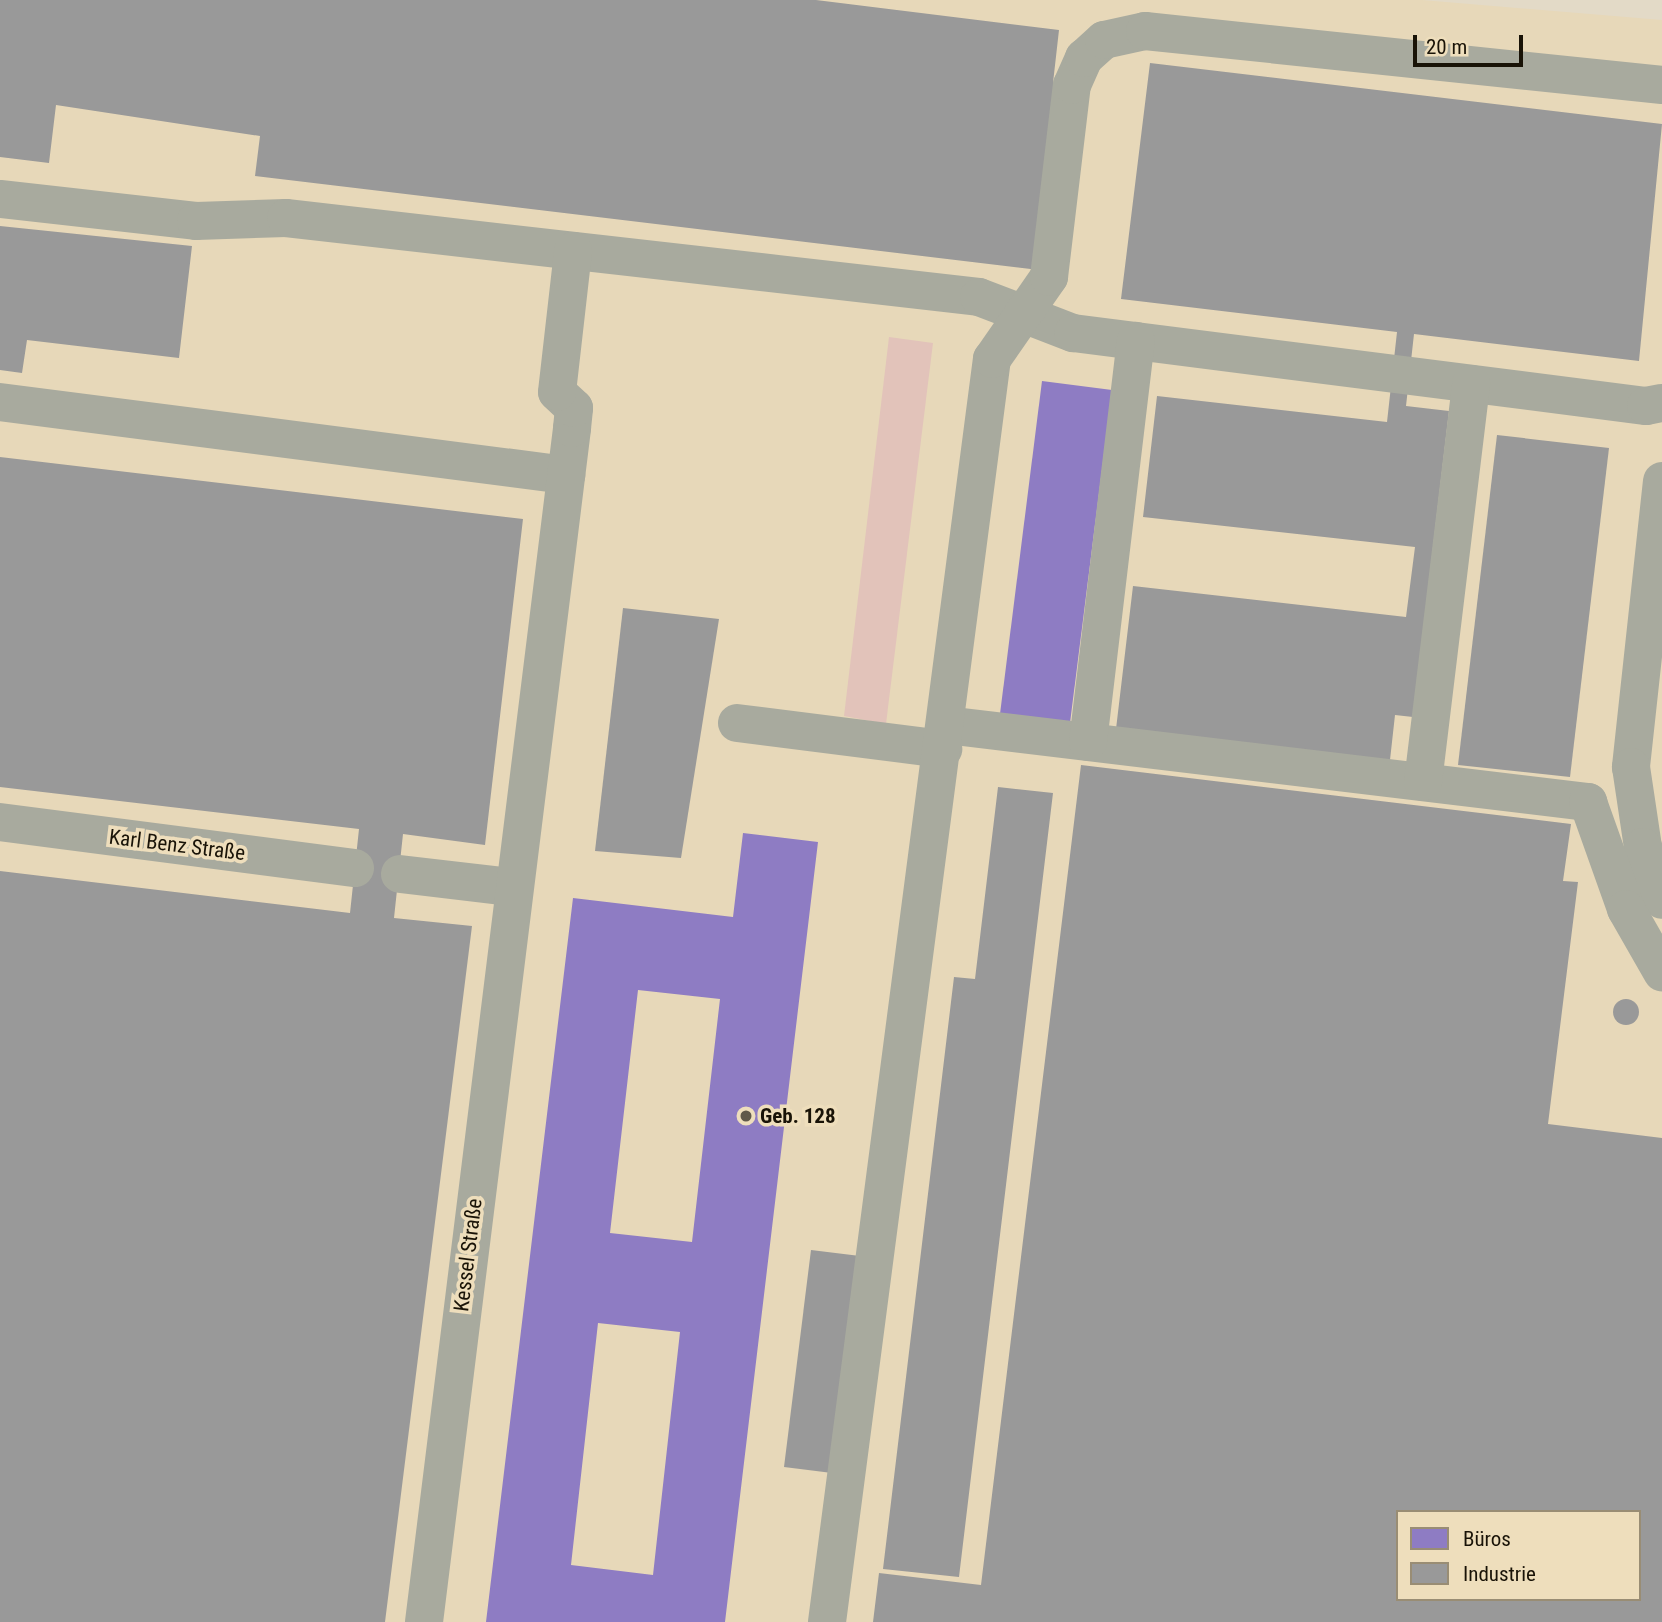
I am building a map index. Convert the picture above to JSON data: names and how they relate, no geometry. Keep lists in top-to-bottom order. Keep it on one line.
{"streets":{"street":["Karl Benz Straße","Kessel Straße"]},"places":["Geb. 128"],"legend":["Büros","Industrie"],"scale_bar":"20 m"}
